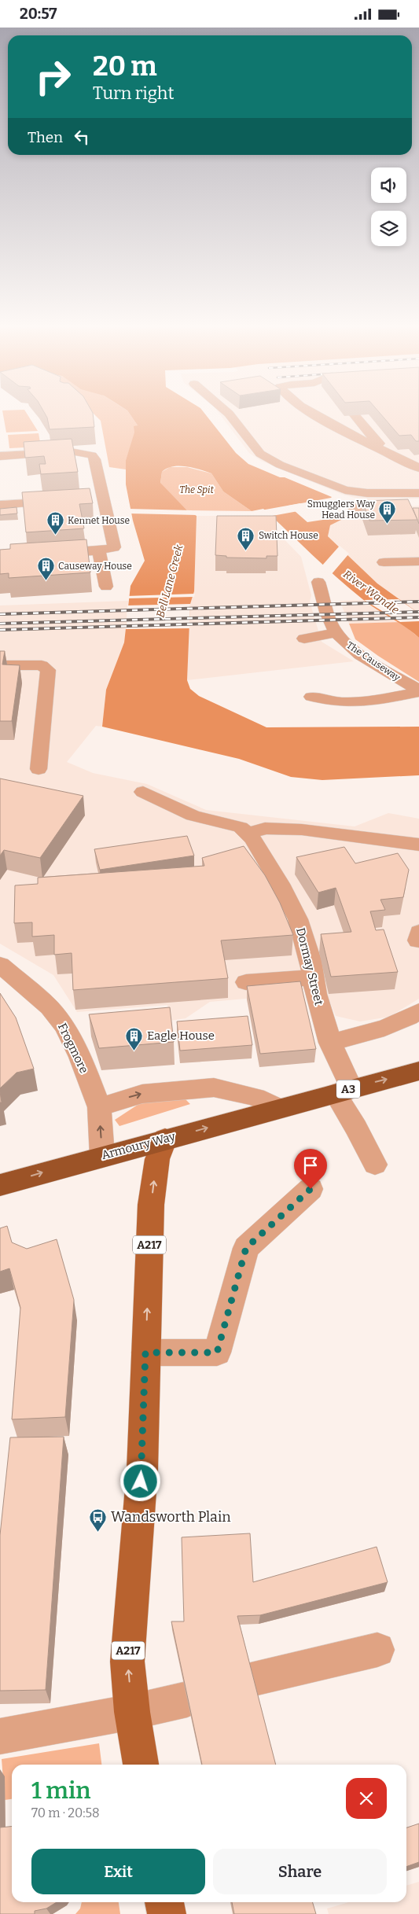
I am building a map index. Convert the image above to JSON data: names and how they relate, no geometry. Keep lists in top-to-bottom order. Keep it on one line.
{"streets":{"highway":["A3","Armoury Way"],"main road":["A217"],"street":["The Causeway","Dormay Street","Frogmore"]},"crossings":[["Dormay Street","Armoury Way"],["Frogmore","Armoury Way"],["Armoury Way","A217"]],"one_way":["Armoury Way"],"water":["Bell Lane Creek","River Wandle"],"parks":["The Spit"],"places":{"building":["Smugglers Way Head House","Kennet House","Switch House","Causeway House","Eagle House"],"bus stop":["Wandsworth Plain"]},"page":{"status":"20:57","turn":["20 m","Turn right"],"then":"Then","heading":["1 min","70 m · 20:58"],"buttons":["Exit","Share"]}}
